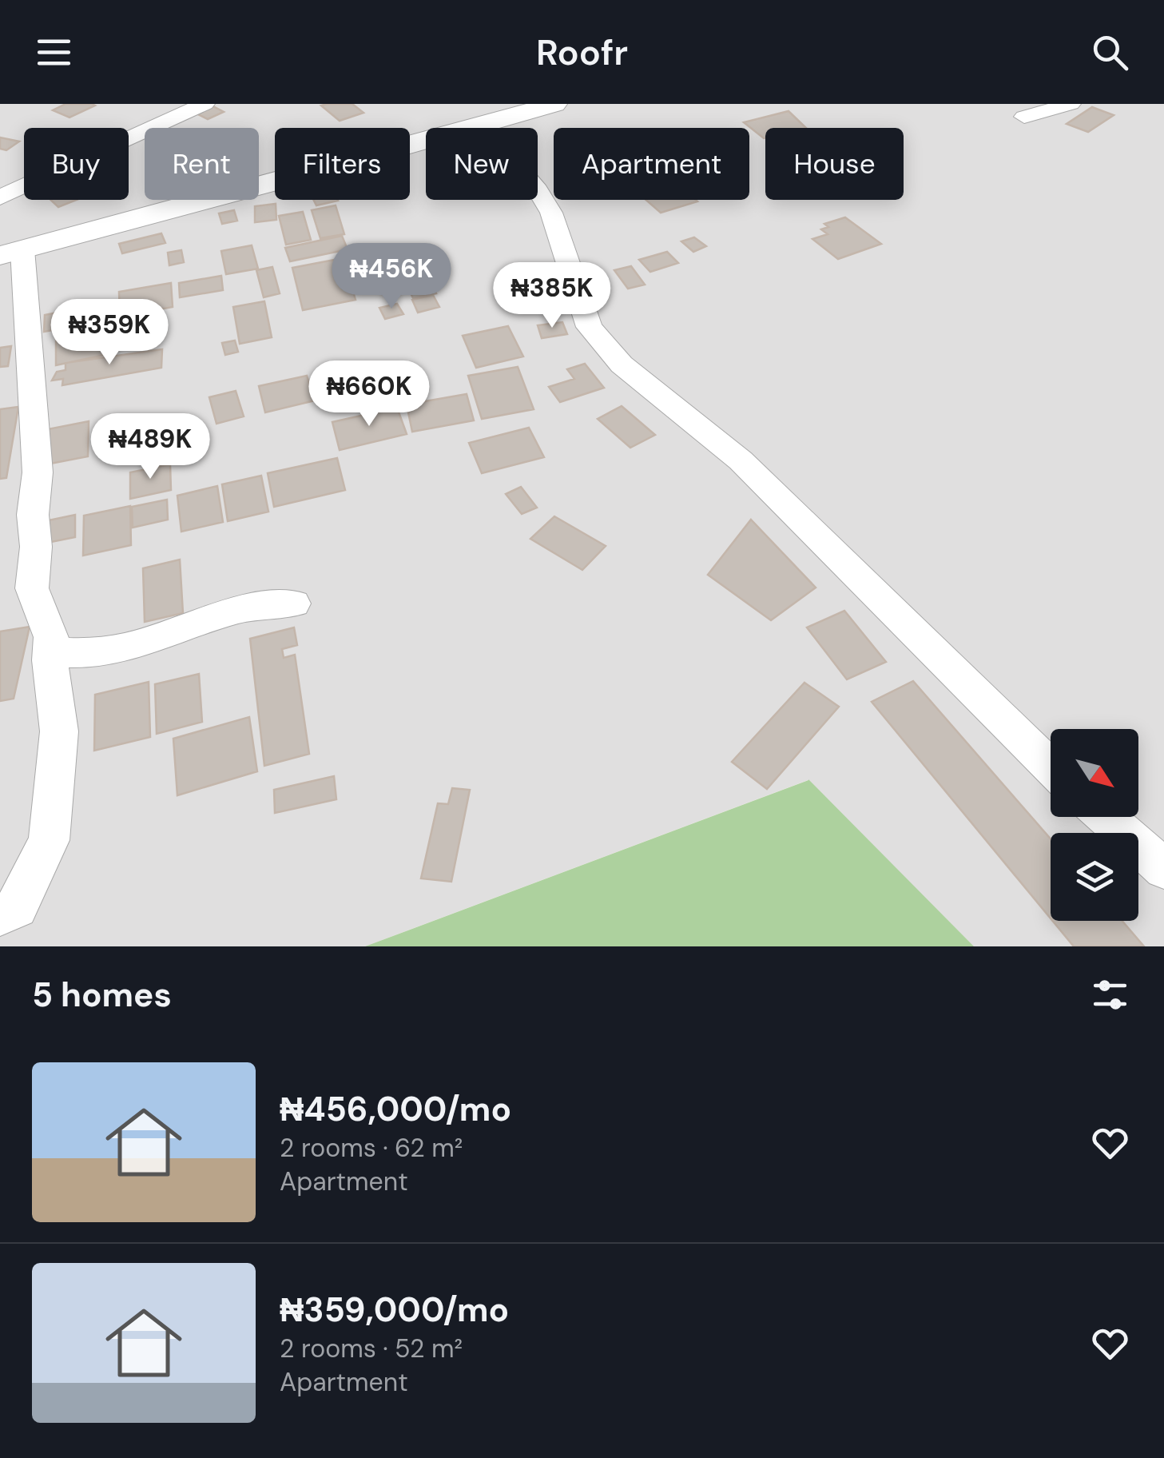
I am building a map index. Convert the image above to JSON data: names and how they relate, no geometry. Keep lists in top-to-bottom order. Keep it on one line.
{"north":"bottom right","page":{"header":"Roofr","chip":["Buy","Rent","Filters","New","Apartment","House"],"price":["₦456K","₦385K","₦359K","₦660K","₦489K"],"heading":"5 homes","list":[{"name":"₦456,000/mo","note":"2 rooms · 62 m² · Apartment"},{"name":"₦359,000/mo","note":"2 rooms · 52 m² · Apartment"}]}}
